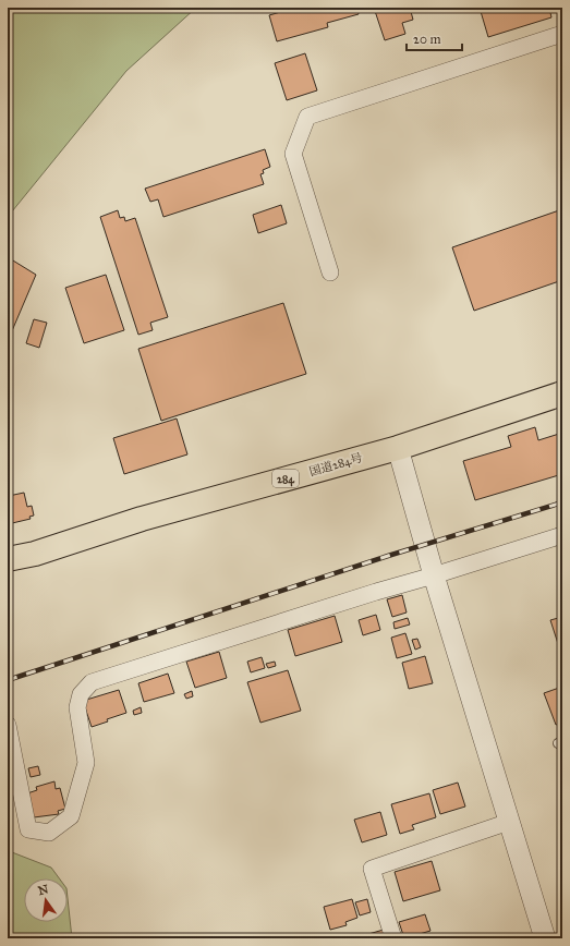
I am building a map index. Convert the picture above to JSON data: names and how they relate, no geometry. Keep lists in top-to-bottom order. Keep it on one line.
{"streets":{"highway":["国道284号","284"]},"scale_bar":"20 m","north":"top"}
